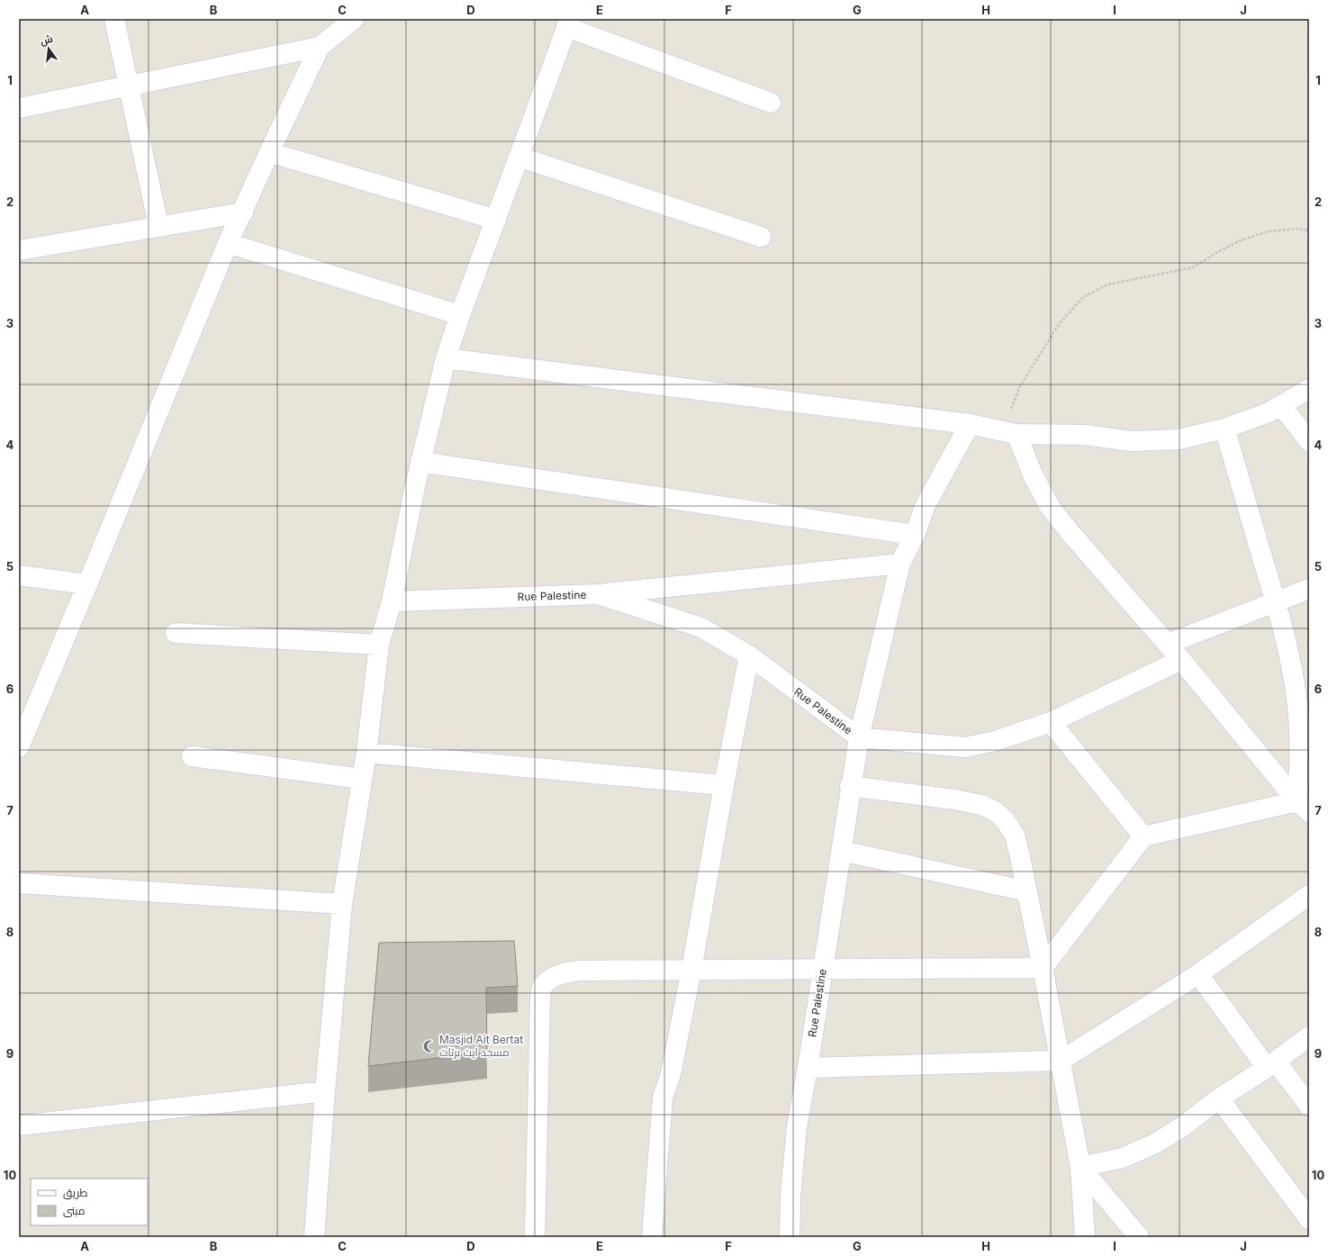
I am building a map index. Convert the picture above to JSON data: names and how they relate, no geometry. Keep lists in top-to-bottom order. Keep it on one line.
{"streets":{"street":["Rue Palestine"]},"places":{"mosque":["Masjid Ait Bertat مسجد ايت برتات"]},"legend":["طريق","مبنى"],"north":"top","grid":{"columns":["A","B","C","D","E","F","G","H","I","J"],"rows":["1","2","3","4","5","6","7","8","9","10"]}}
